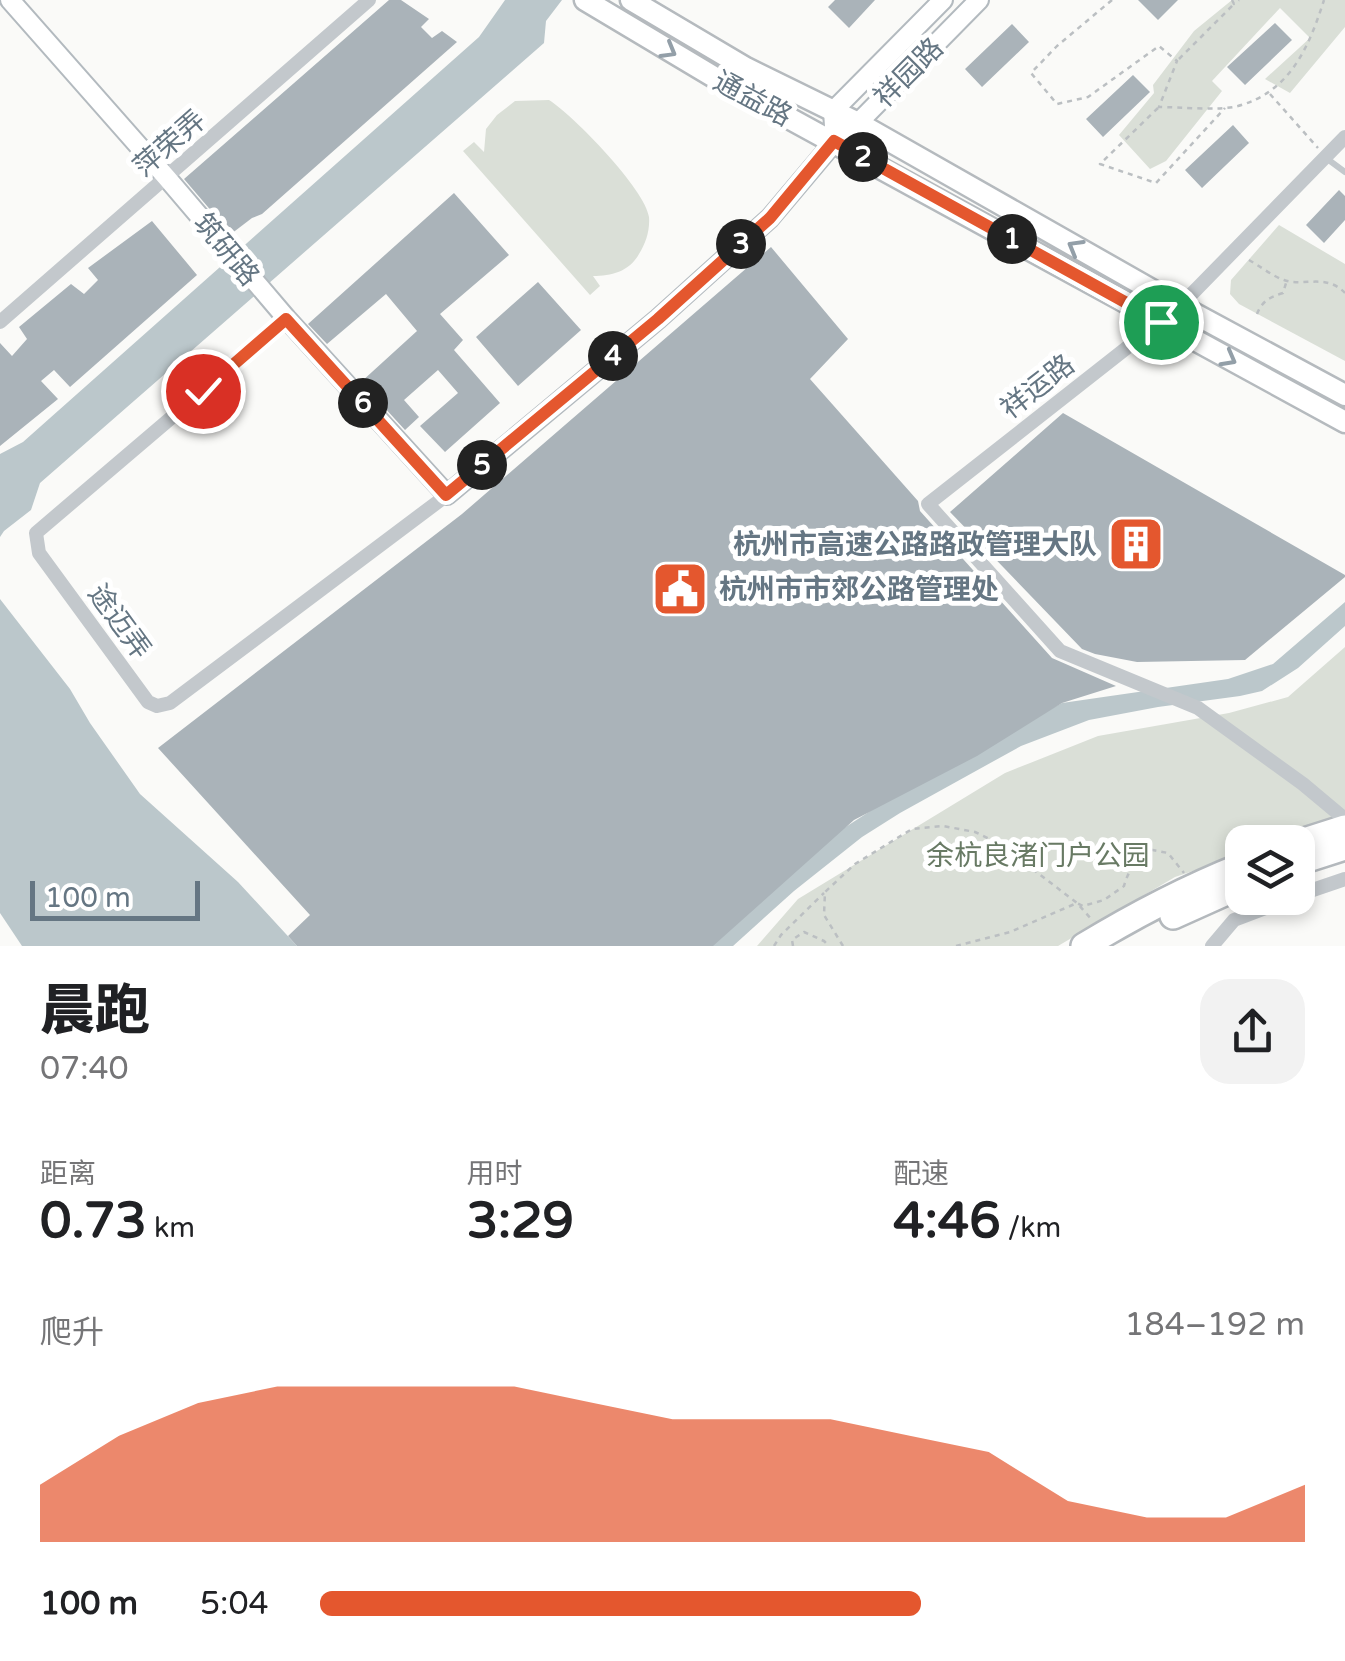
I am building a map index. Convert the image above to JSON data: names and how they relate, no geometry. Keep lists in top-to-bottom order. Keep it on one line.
{"streets":{"main road":["通益路"],"street":["祥园路","萍荣弄","筑研路","祥运路","途迈弄"]},"crossings":[["祥园路","通益路"],["祥园路","筑研路"],["祥园路","途迈弄"],["通益路","祥运路"],["萍荣弄","筑研路"],["筑研路","途迈弄"]],"parks":["余杭良渚门户公园"],"places":{"building":["杭州市高速公路路政管理大队"],"public building":["杭州市市郊公路管理处"]},"scale_bar":"100 m","page":{"pins":["2","1","3","4","6","5"],"scale":"100 m","heading":["晨跑","07:40"],"stats":[["距离","0.73 km"],["用时","3:29"],["配速","4:46 /km"]],"chart":["爬升","184–192 m"],"list":[{"name":"100 m","note":"5:04"}]}}
